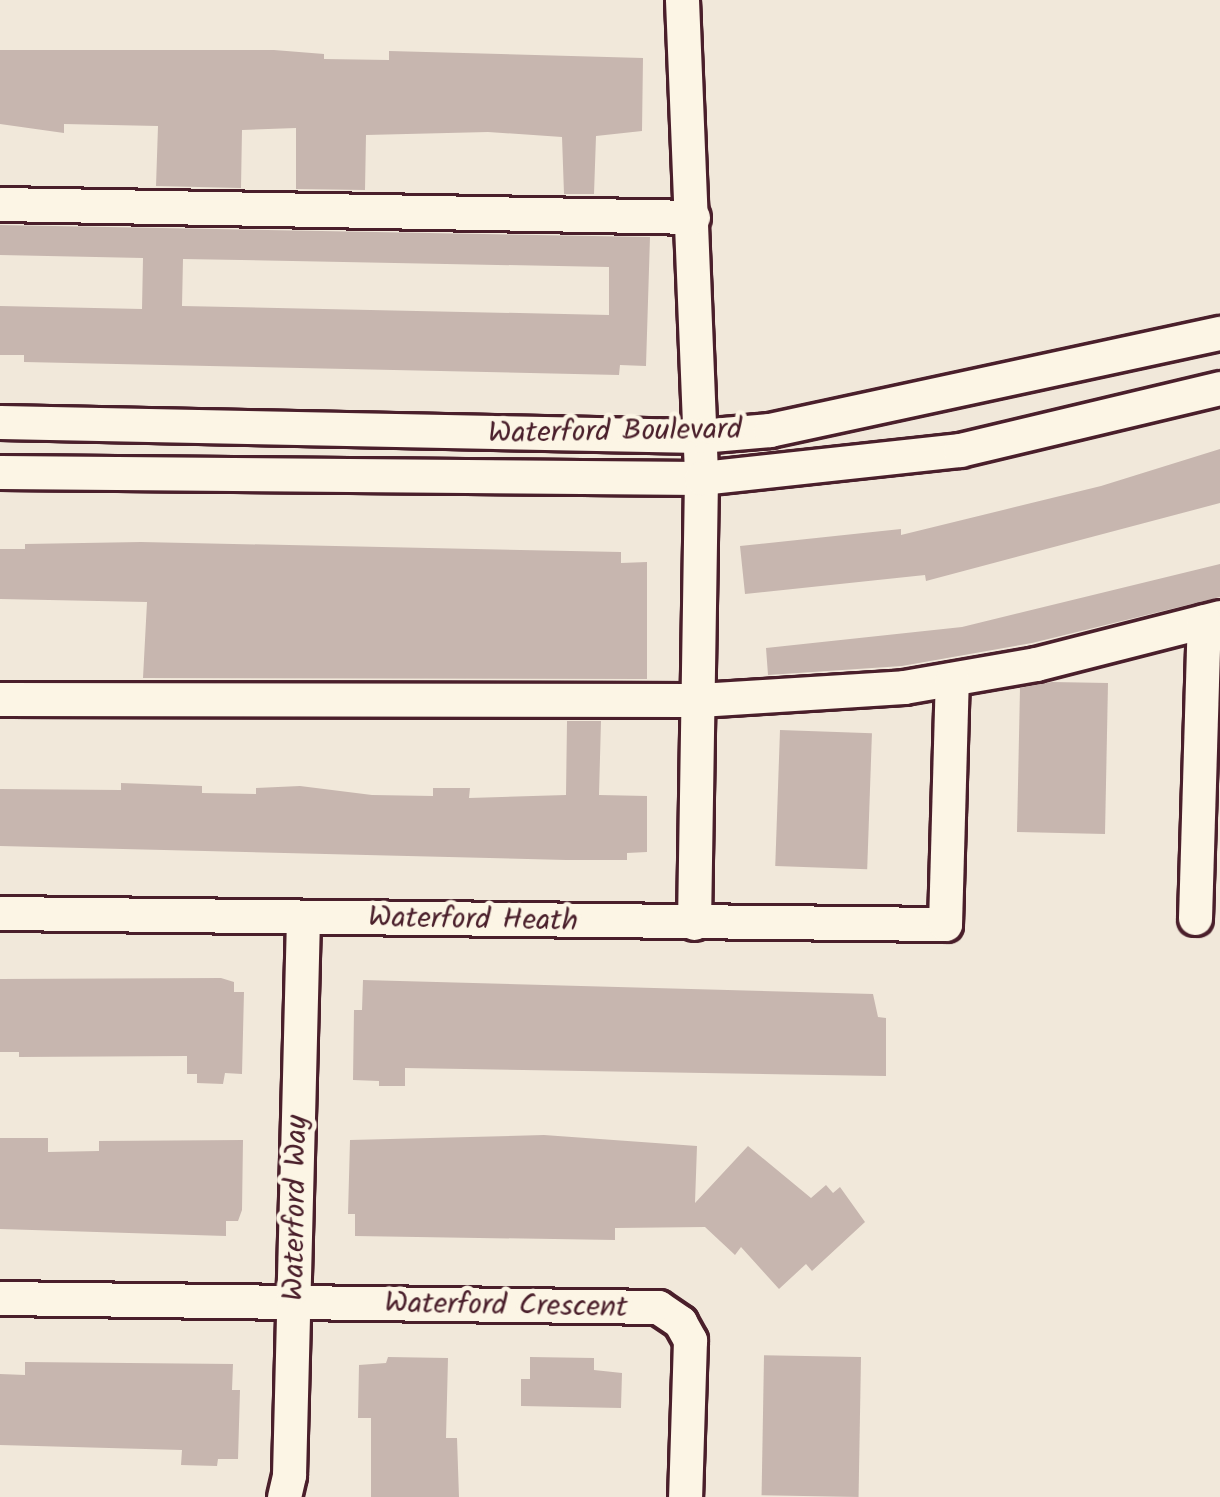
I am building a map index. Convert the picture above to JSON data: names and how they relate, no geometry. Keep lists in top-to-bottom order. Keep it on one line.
{"streets":{"street":["Waterford Boulevard","Waterford Heath","Waterford Way","Waterford Crescent"]},"crossings":[["Waterford Heath","Waterford Way"],["Waterford Way","Waterford Crescent"]]}
